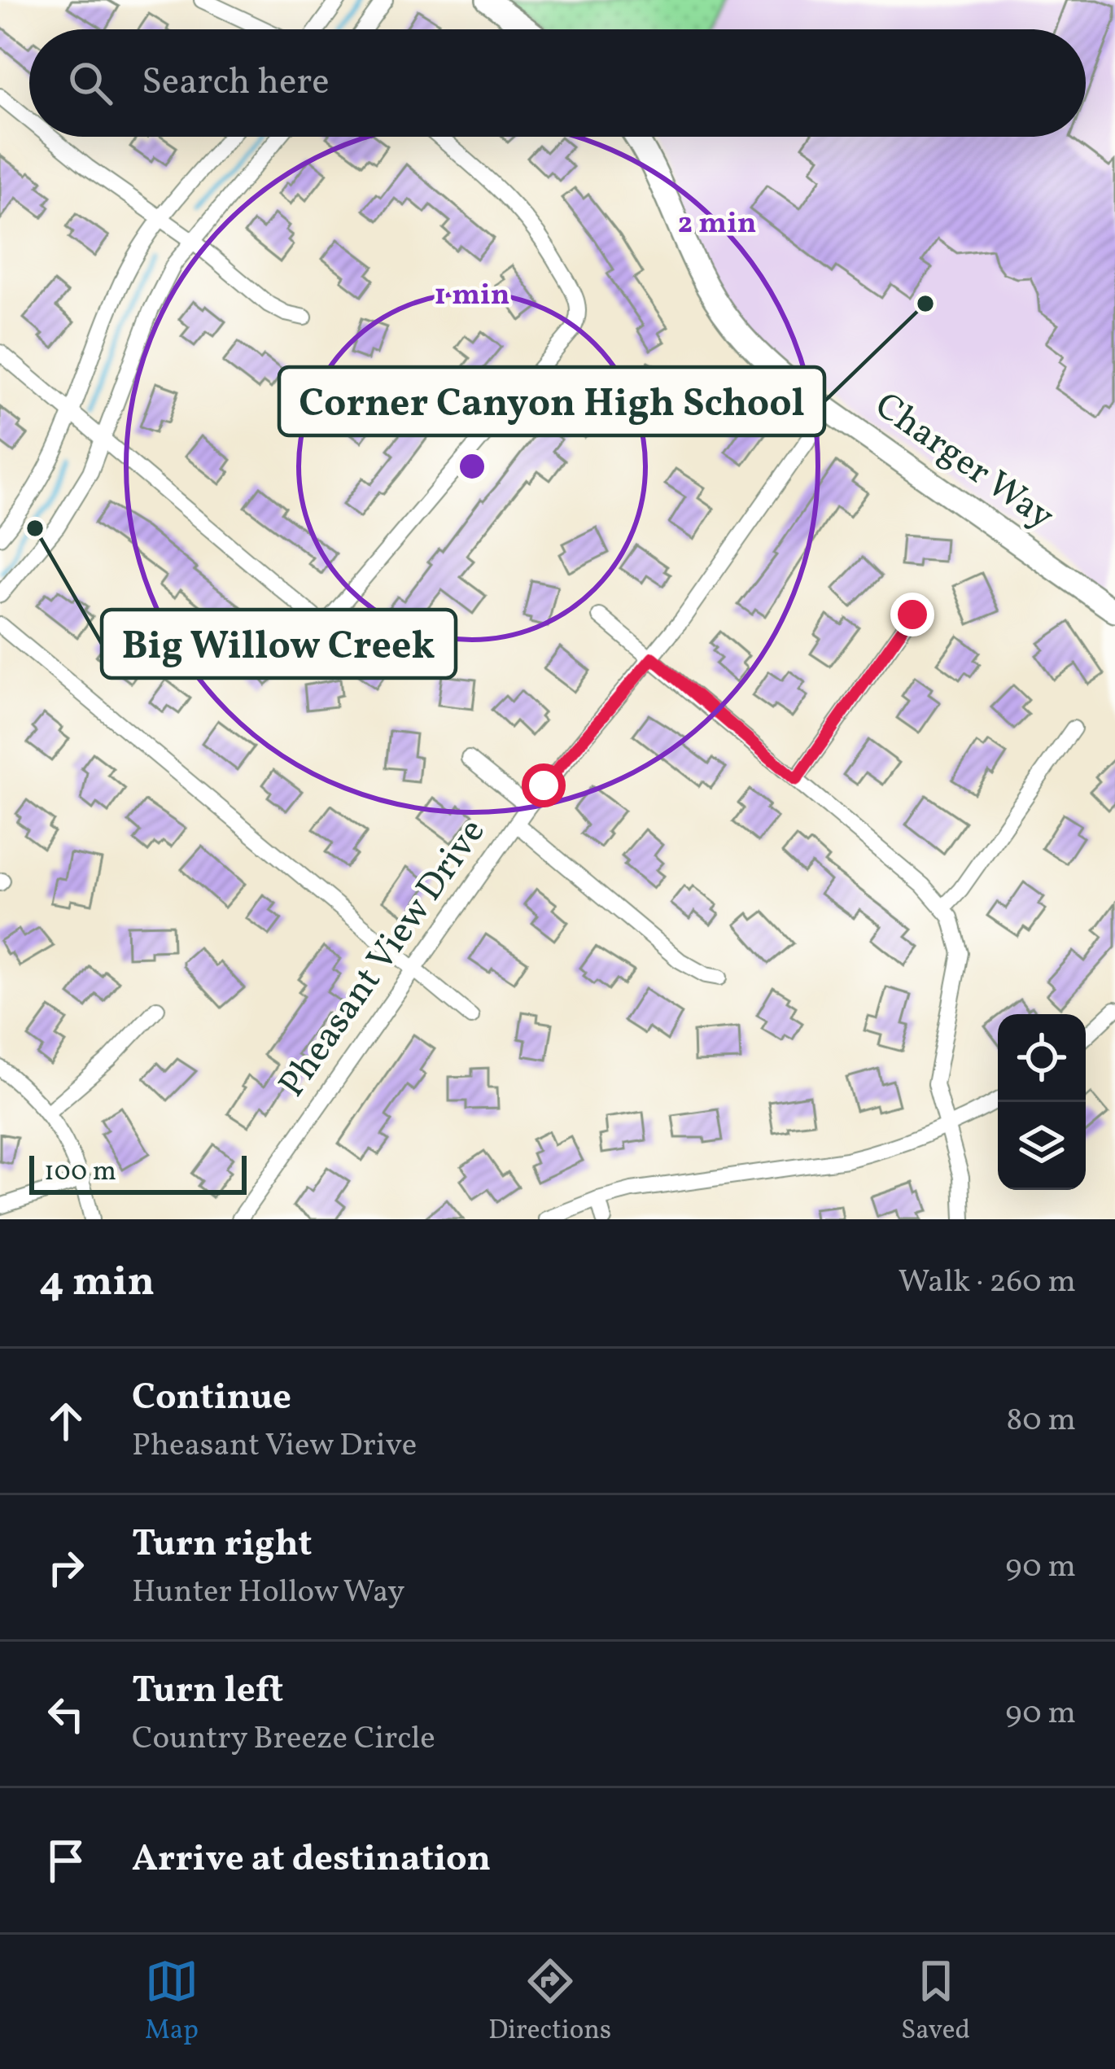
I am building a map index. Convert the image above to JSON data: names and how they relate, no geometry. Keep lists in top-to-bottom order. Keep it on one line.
{"streets":{"street":["Charger Way","Pheasant View Drive"]},"crossings":[["Charger Way","Pheasant View Drive"]],"places":["Corner Canyon High School","Big Willow Creek"],"scale_bar":"100 m","page":{"search":"Search here","scale":"100 m","heading":["4 min","Walk · 260 m"],"list":[["Continue","Pheasant View Drive","80 m"],["Turn right","Hunter Hollow Way","90 m"],["Turn left","Country Breeze Circle","90 m"],"Arrive at destination"],"nav":["Map","Directions","Saved"]},"rings":["2 min","1 min"]}
